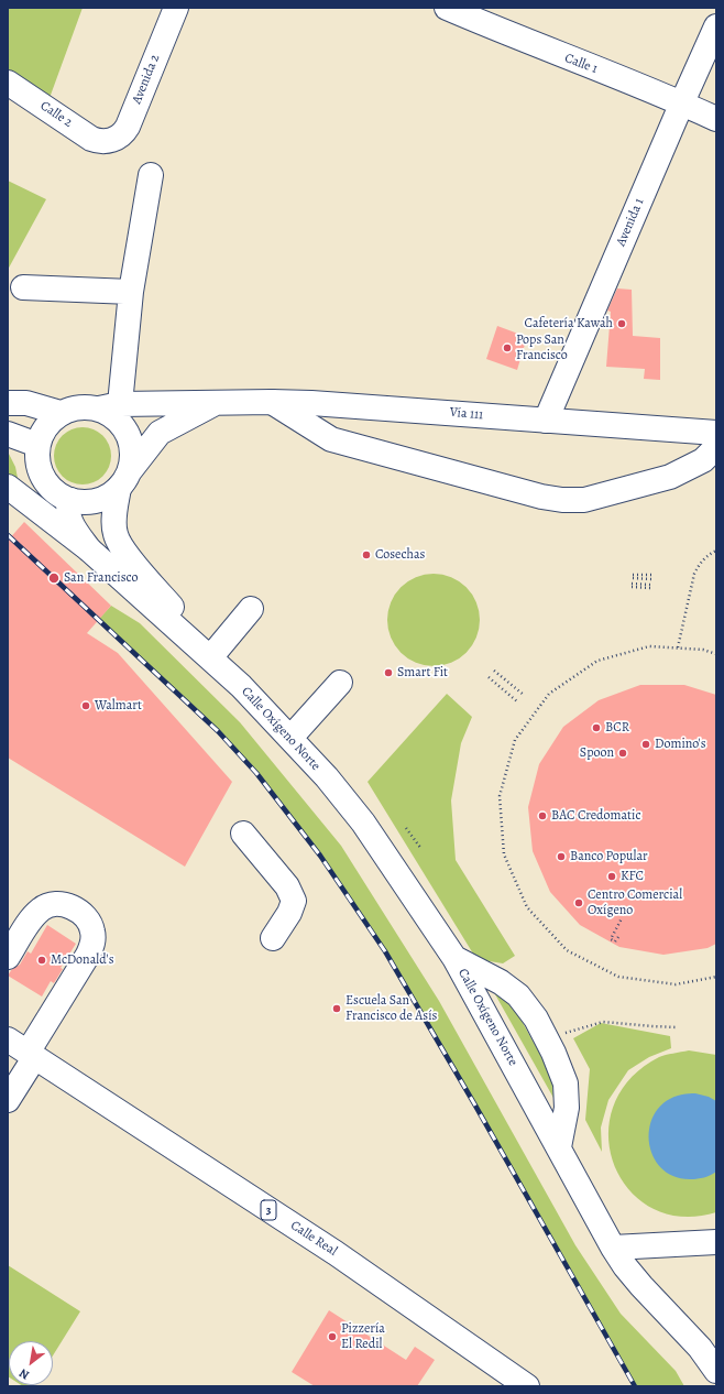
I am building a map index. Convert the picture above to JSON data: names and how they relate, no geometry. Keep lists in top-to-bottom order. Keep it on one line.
{"streets":{"street":["Calle 1","Avenida 2","Calle 2","Avenida 1","Vía 111","Calle Oxígeno Norte","3","Calle Real"]},"crossings":[["Calle 1","Avenida 1"],["Avenida 2","Calle 2"],["Avenida 1","Vía 111"],["Vía 111","Calle Oxígeno Norte"]],"places":["Cafetería Kawah","Pops San Francisco","Cosechas","San Francisco","Smart Fit","Walmart","BCR","Domino's","Spoon","BAC Credomatic","Banco Popular","KFC","Centro Comercial Oxígeno","McDonald's","Escuela San Francisco de Asís","Pizzería El Redil"],"north":"bottom left"}
